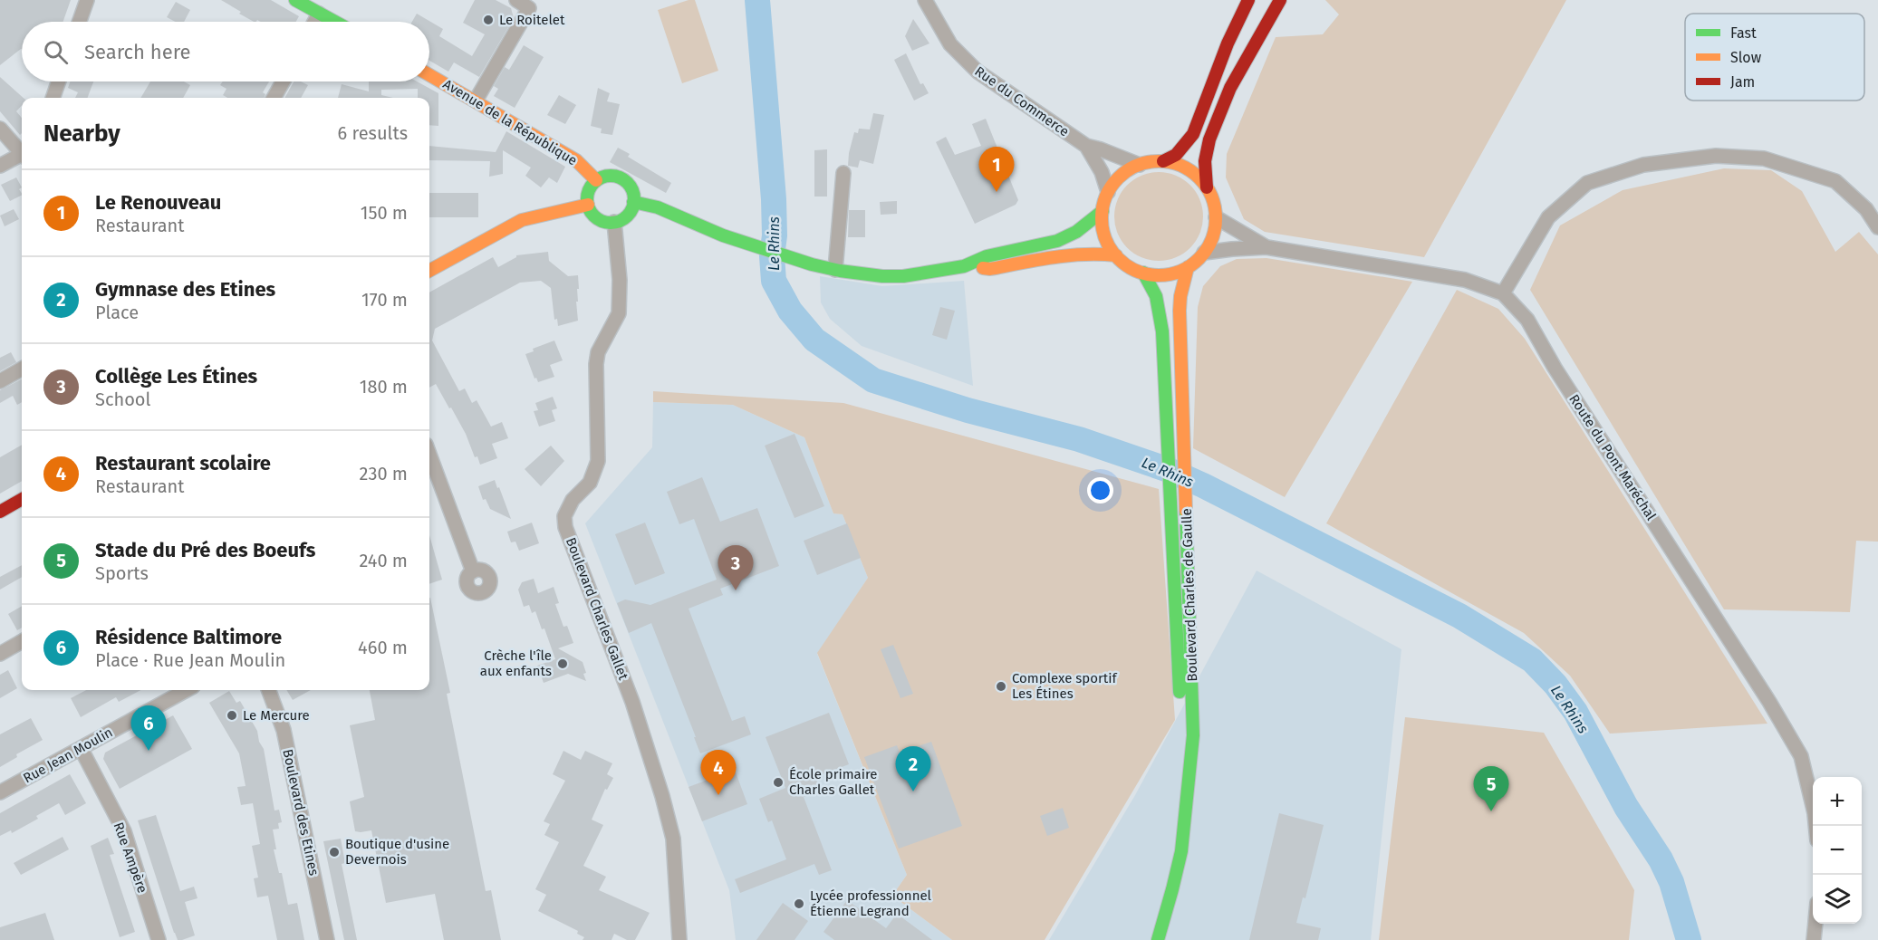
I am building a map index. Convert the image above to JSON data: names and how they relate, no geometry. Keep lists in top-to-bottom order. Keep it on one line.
{"streets":{"main road":["Avenue de la République","Boulevard Charles de Gaulle"],"street":["Rue du Commerce","Route du Pont Maréchal","Boulevard Charles Gallet","Rue Jean Moulin","Boulevard des Etines","Rue Ampère"]},"crossings":[["Rue du Commerce","Route du Pont Maréchal"],["Rue du Commerce","Boulevard Charles de Gaulle"],["Avenue de la République","Boulevard Charles Gallet"],["Route du Pont Maréchal","Boulevard Charles de Gaulle"],["Rue Jean Moulin","Rue Ampère"]],"water":["Le Rhins"],"places":["Le Roitelet","Crèche l'île aux enfants","Complexe sportif Les Étines","Le Mercure","École primaire Charles Gallet","Boutique d'usine Devernois","Lycée professionnel Étienne Legrand"],"legend":["Fast","Slow","Jam"],"page":{"search":"Search here","heading":["Nearby","6 results"],"pins":["1","3","6","2","4","5"],"list":[{"mark":"1","name":"Le Renouveau","note":"Restaurant","value":"150 m"},{"mark":"2","name":"Gymnase des Etines","note":"Place","value":"170 m"},{"mark":"3","name":"Collège Les Étines","note":"School","value":"180 m"},{"mark":"4","name":"Restaurant scolaire","note":"Restaurant","value":"230 m"},{"mark":"5","name":"Stade du Pré des Boeufs","note":"Sports","value":"240 m"},{"mark":"6","name":"Résidence Baltimore","note":"Place · Rue Jean Moulin","value":"460 m"}],"map_buttons":["+","−"]}}
